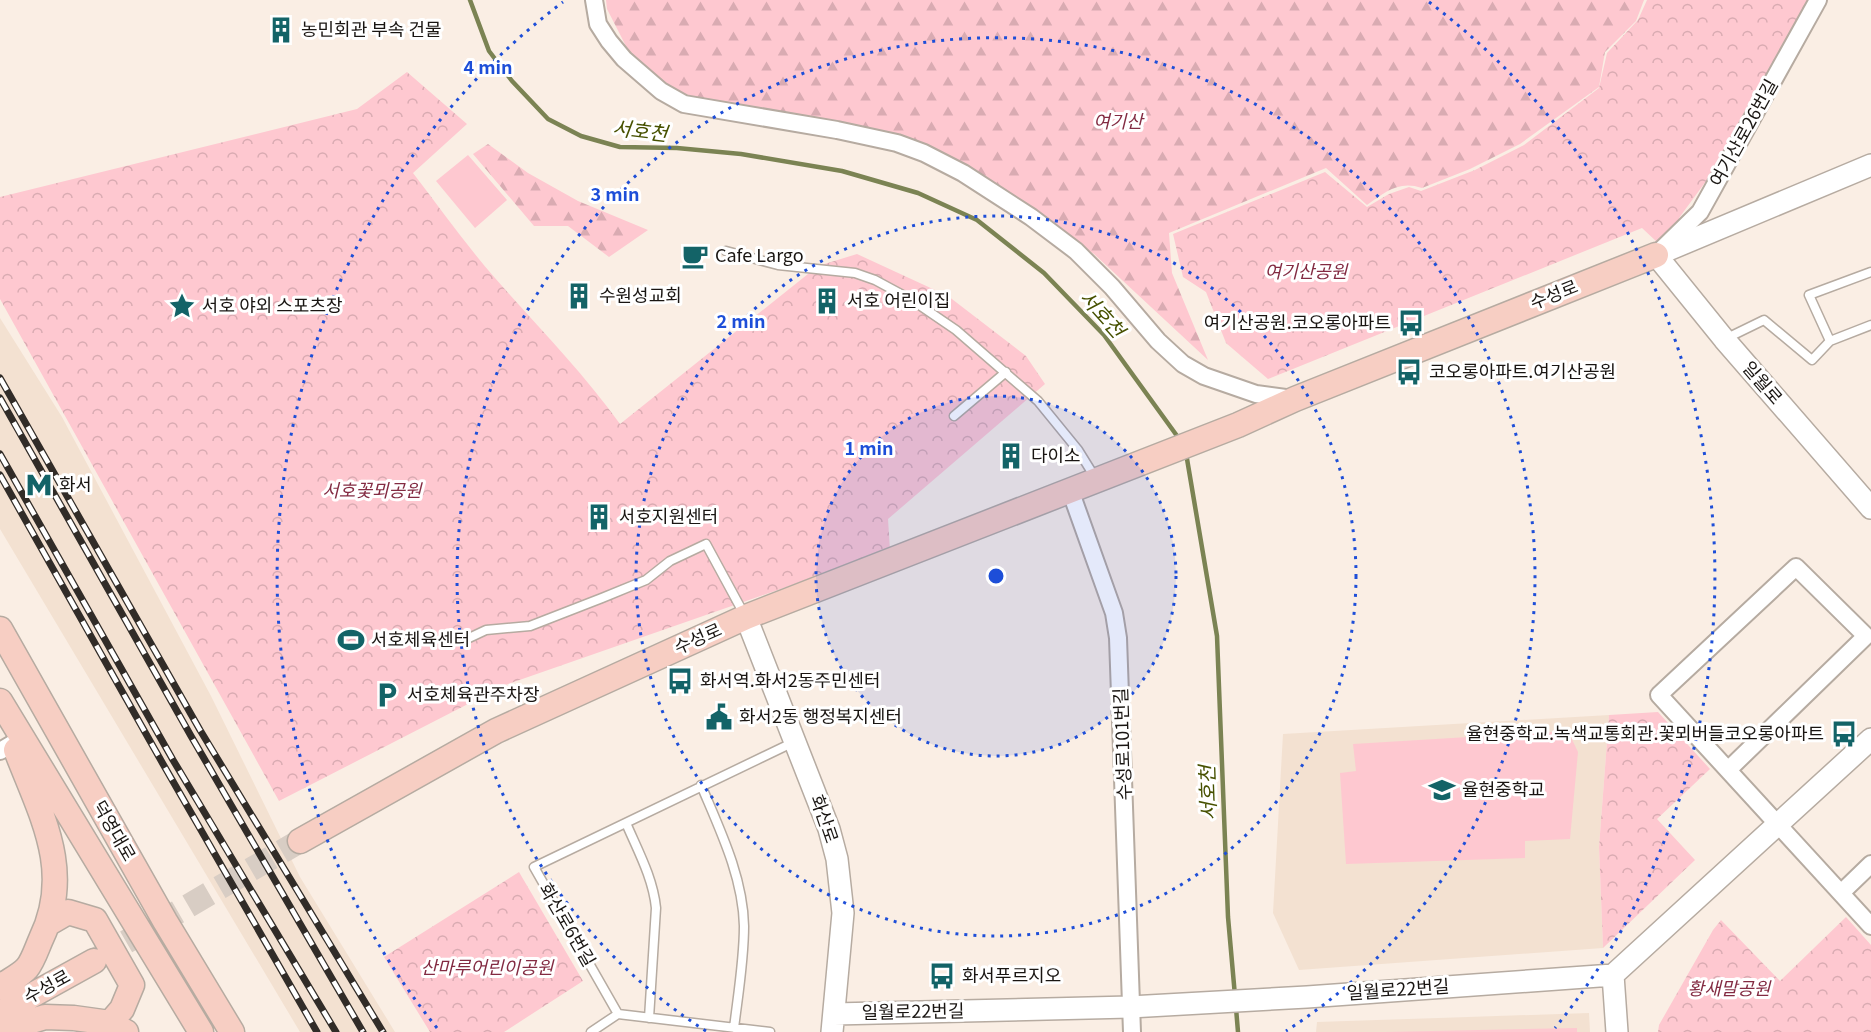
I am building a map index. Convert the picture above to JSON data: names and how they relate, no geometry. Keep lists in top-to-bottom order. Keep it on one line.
{"streets":{"main road":["수성로","덕영대로"],"street":["여기산로26번길","일월로","수성로101번길","화산로","일월로22번길"],"lane":["화산로6번길"]},"crossings":[["여기산로26번길","수성로"],["여기산로26번길","일월로"],["수성로","일월로"],["수성로","수성로101번길"],["수성로","화산로"],["수성로101번길","일월로22번길"],["화산로","화산로6번길"],["화산로","일월로22번길"]],"water":["서호천"],"parks":["여기산","여기산공원","서호꽃뫼공원","산마루어린이공원","황새말공원"],"places":{"building":["농민회관 부속 건물","수원성교회","서호 어린이집","다이소","서호지원센터"],"cafe":["Cafe Largo"],"place":["서호 야외 스포츠장"],"bus stop":["여기산공원.코오롱아파트","코오롱아파트.여기산공원","화서역.화서2동주민센터","율현중학교.녹색교통회관.꽃뫼버들코오롱아파트","화서푸르지오"],"metro station":["화서"],"sports":["서호체육센터"],"parking":["서호체육관주차장"],"public building":["화서2동 행정복지센터"],"school or university":["율현중학교"]},"rings":["4 min","3 min","2 min","1 min"]}
